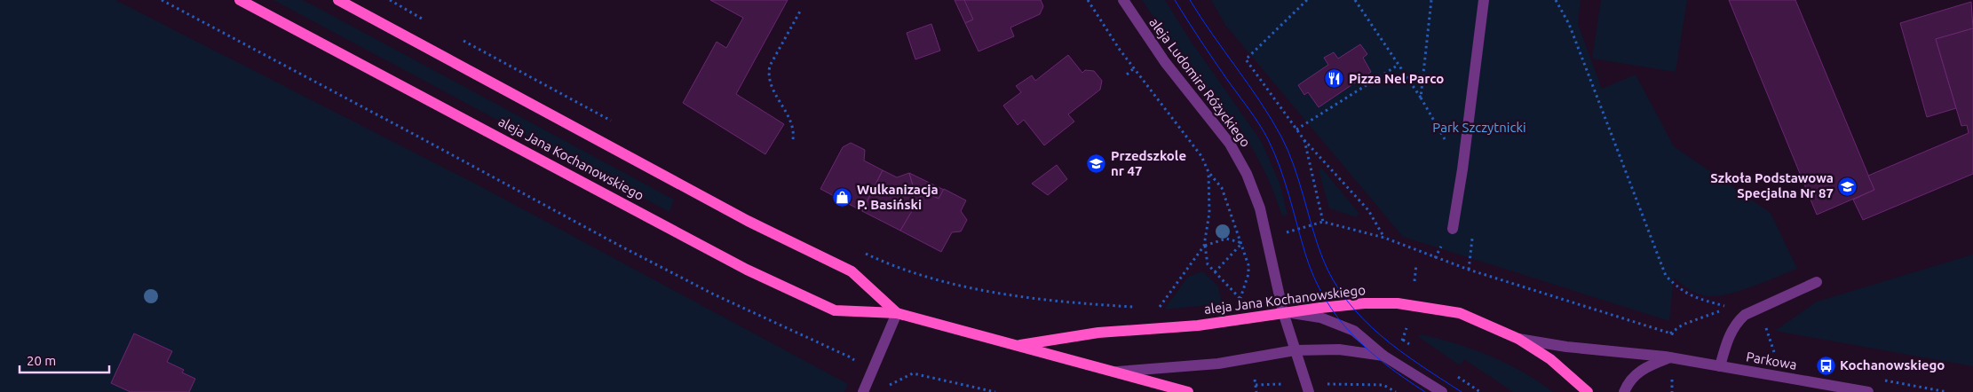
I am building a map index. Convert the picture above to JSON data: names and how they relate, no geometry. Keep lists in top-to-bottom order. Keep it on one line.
{"streets":{"main road":["aleja Jana Kochanowskiego"],"street":["aleja Ludomira Różyckiego","Parkowa"]},"crossings":[["aleja Ludomira Różyckiego","aleja Jana Kochanowskiego"],["aleja Jana Kochanowskiego","Parkowa"]],"parks":["Park Szczytnicki"],"places":{"restaurant":["Pizza Nel Parco"],"school or university":["Przedszkole nr 47","Szkoła Podstawowa Specjalna Nr 87"],"shop":["Wulkanizacja P. Basiński"],"bus stop":["Kochanowskiego"]},"scale_bar":"20 m"}
